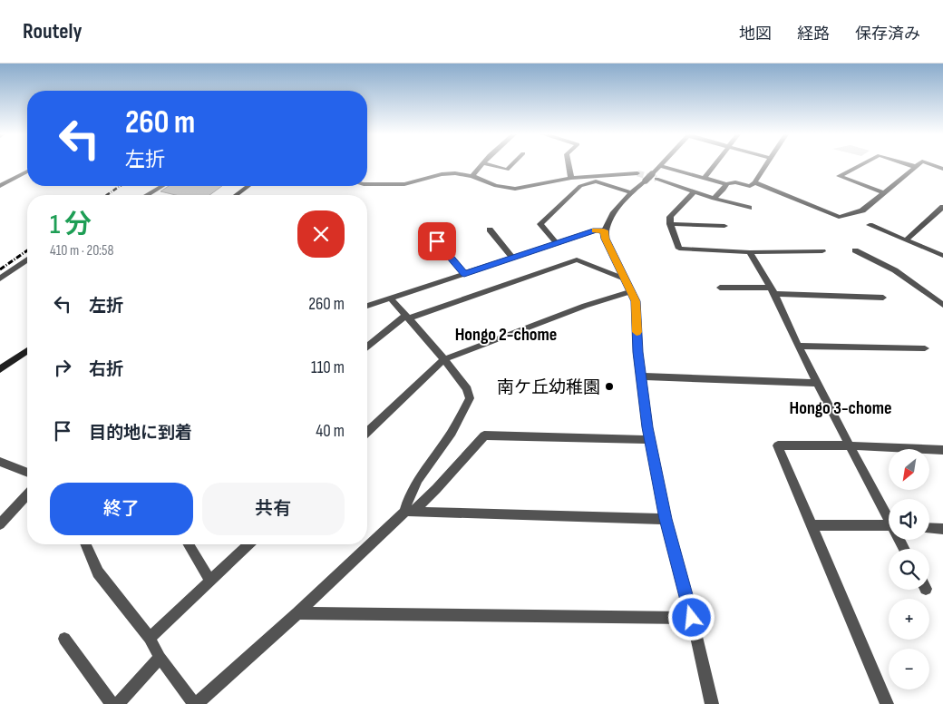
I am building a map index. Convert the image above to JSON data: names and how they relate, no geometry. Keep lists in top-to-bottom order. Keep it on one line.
{"districts":["Hongo 2-chome","Hongo 3-chome"],"places":["南ケ丘幼稚園"],"north":"bottom left","page":{"header":"Routely","nav":["地図","経路","保存済み"],"turn":["260 m","左折"],"heading":["1 分","410 m · 20:58"],"list":[{"name":"左折","value":"260 m"},{"name":"右折","value":"110 m"},{"name":"目的地に到着","value":"40 m"}],"map_buttons":["+","−"],"buttons":["終了","共有"]}}
